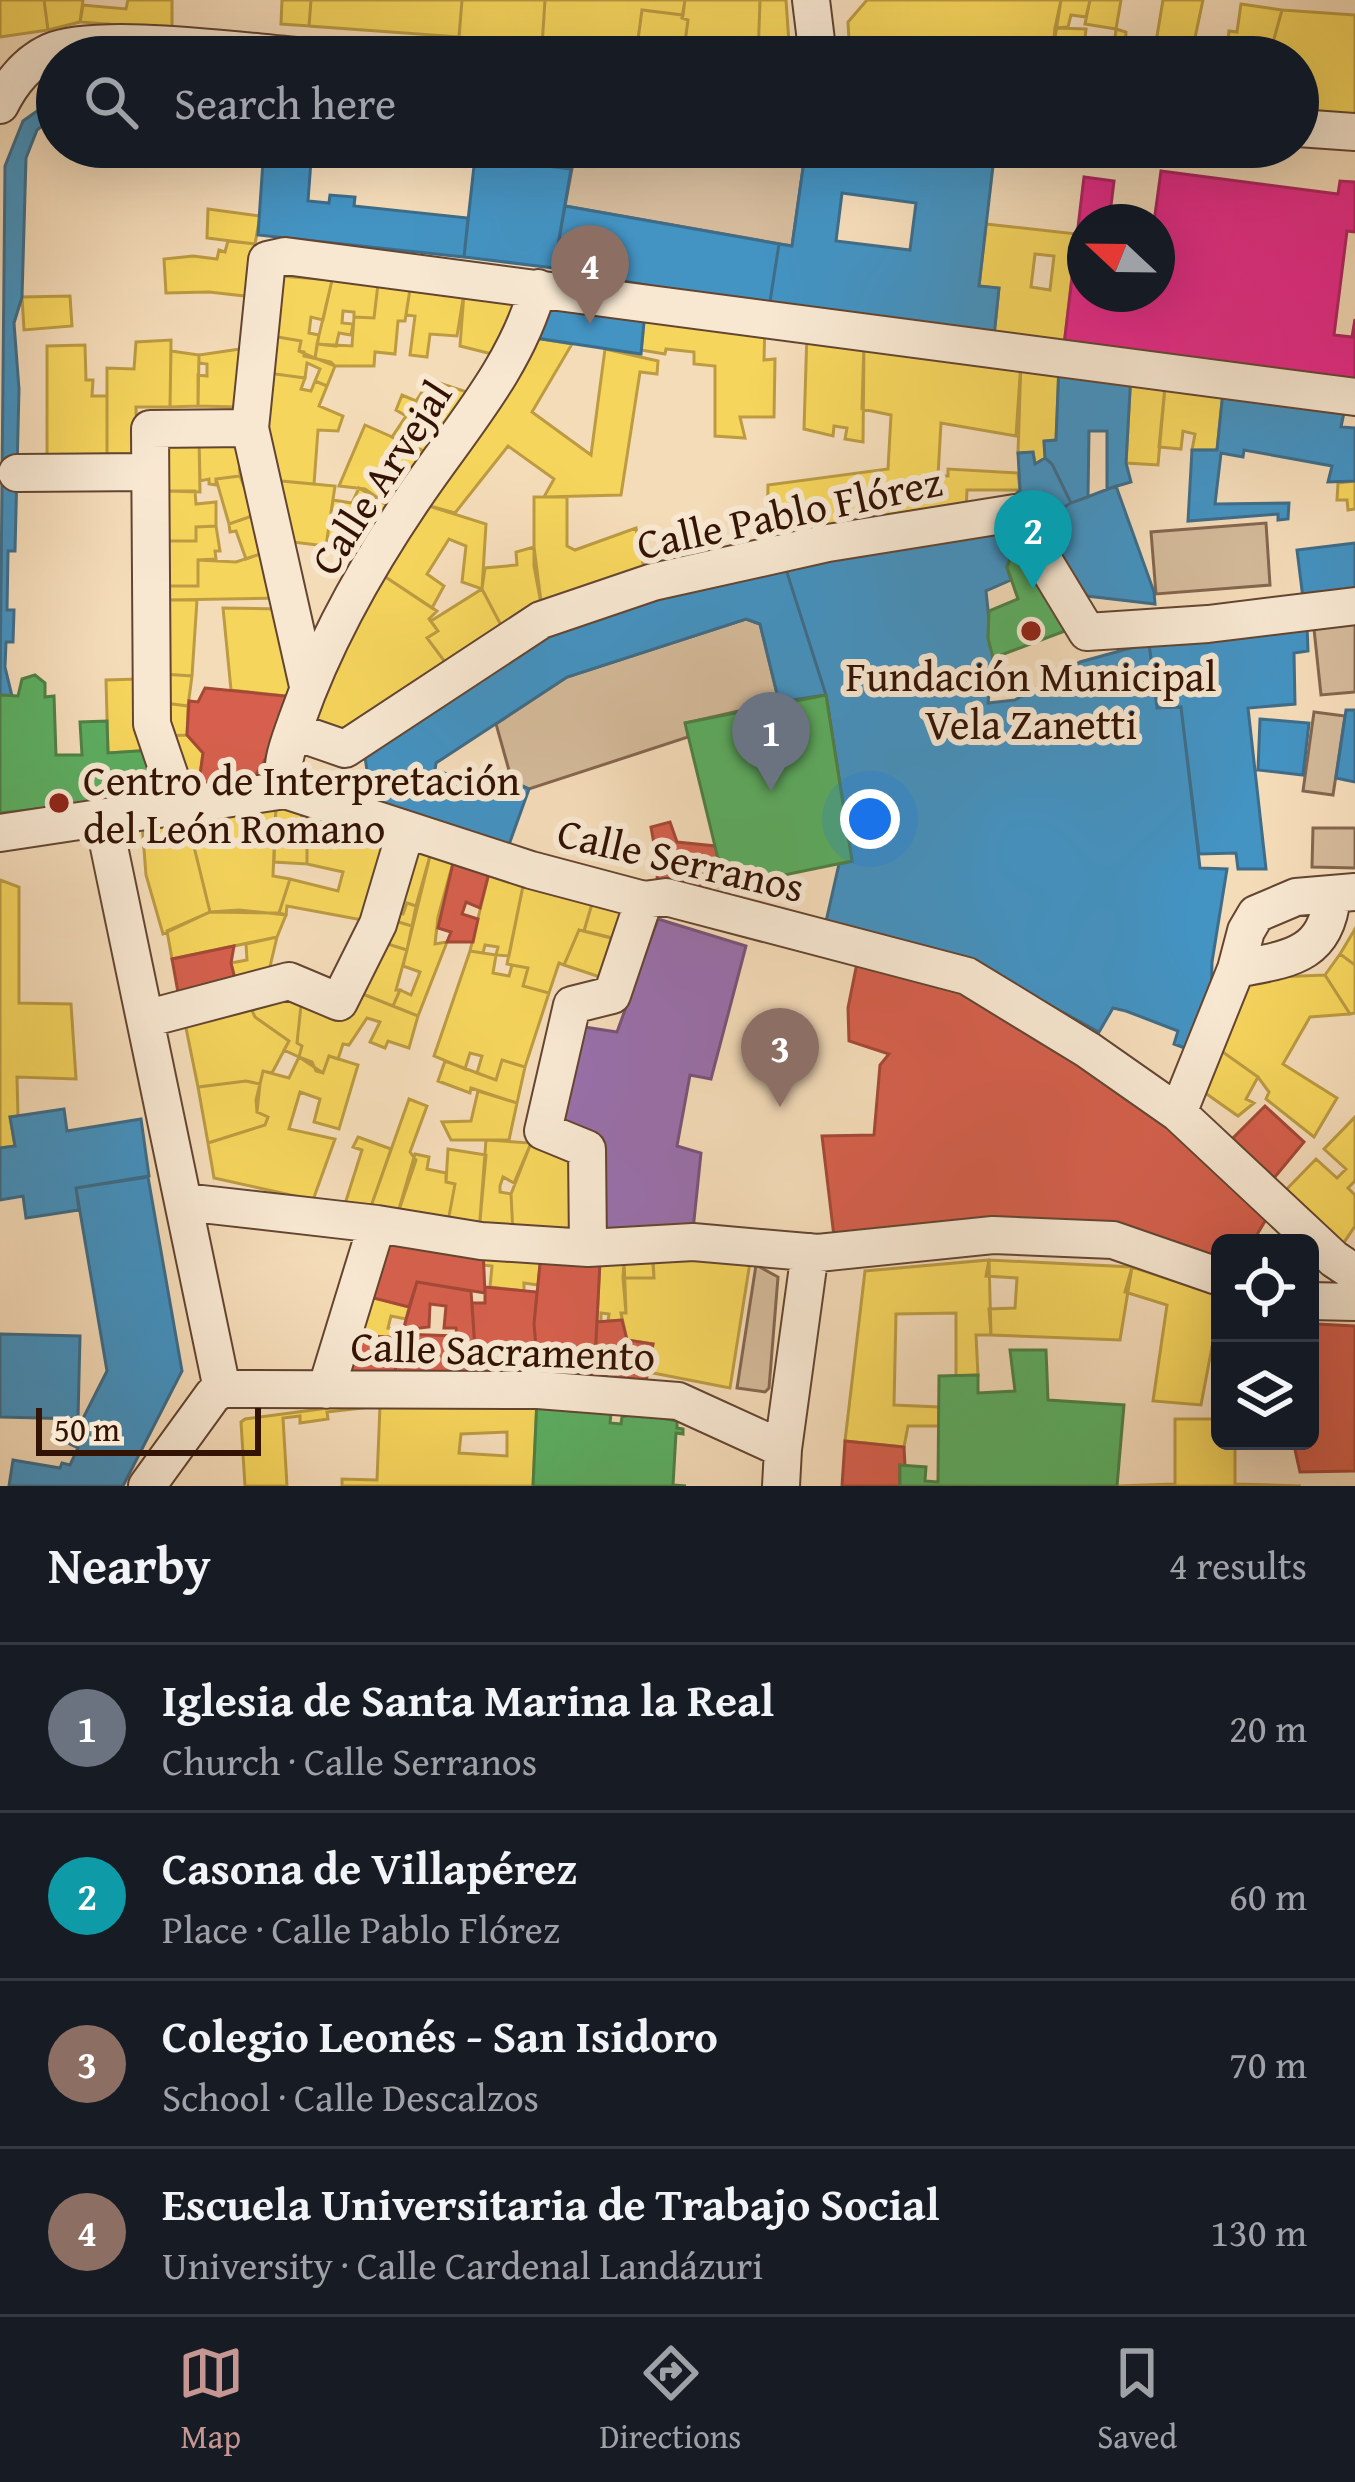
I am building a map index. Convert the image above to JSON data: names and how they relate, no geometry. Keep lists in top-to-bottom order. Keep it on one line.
{"streets":{"street":["Calle Arvejal","Calle Pablo Flórez","Calle Serranos","Calle Sacramento"]},"crossings":[["Calle Arvejal","Calle Pablo Flórez"]],"places":["Fundación Municipal Vela Zanetti","Centro de Interpretación del León Romano"],"scale_bar":"50 m","north":"left","page":{"search":"Search here","pins":["4","2","1","3"],"scale":"50 m","heading":["Nearby","4 results"],"list":[{"mark":"1","name":"Iglesia de Santa Marina la Real","note":"Church · Calle Serranos","value":"20 m"},{"mark":"2","name":"Casona de Villapérez","note":"Place · Calle Pablo Flórez","value":"60 m"},{"mark":"3","name":"Colegio Leonés - San Isidoro","note":"School · Calle Descalzos","value":"70 m"},{"mark":"4","name":"Escuela Universitaria de Trabajo Social","note":"University · Calle Cardenal Landázuri","value":"130 m"}],"nav":["Map","Directions","Saved"]}}
